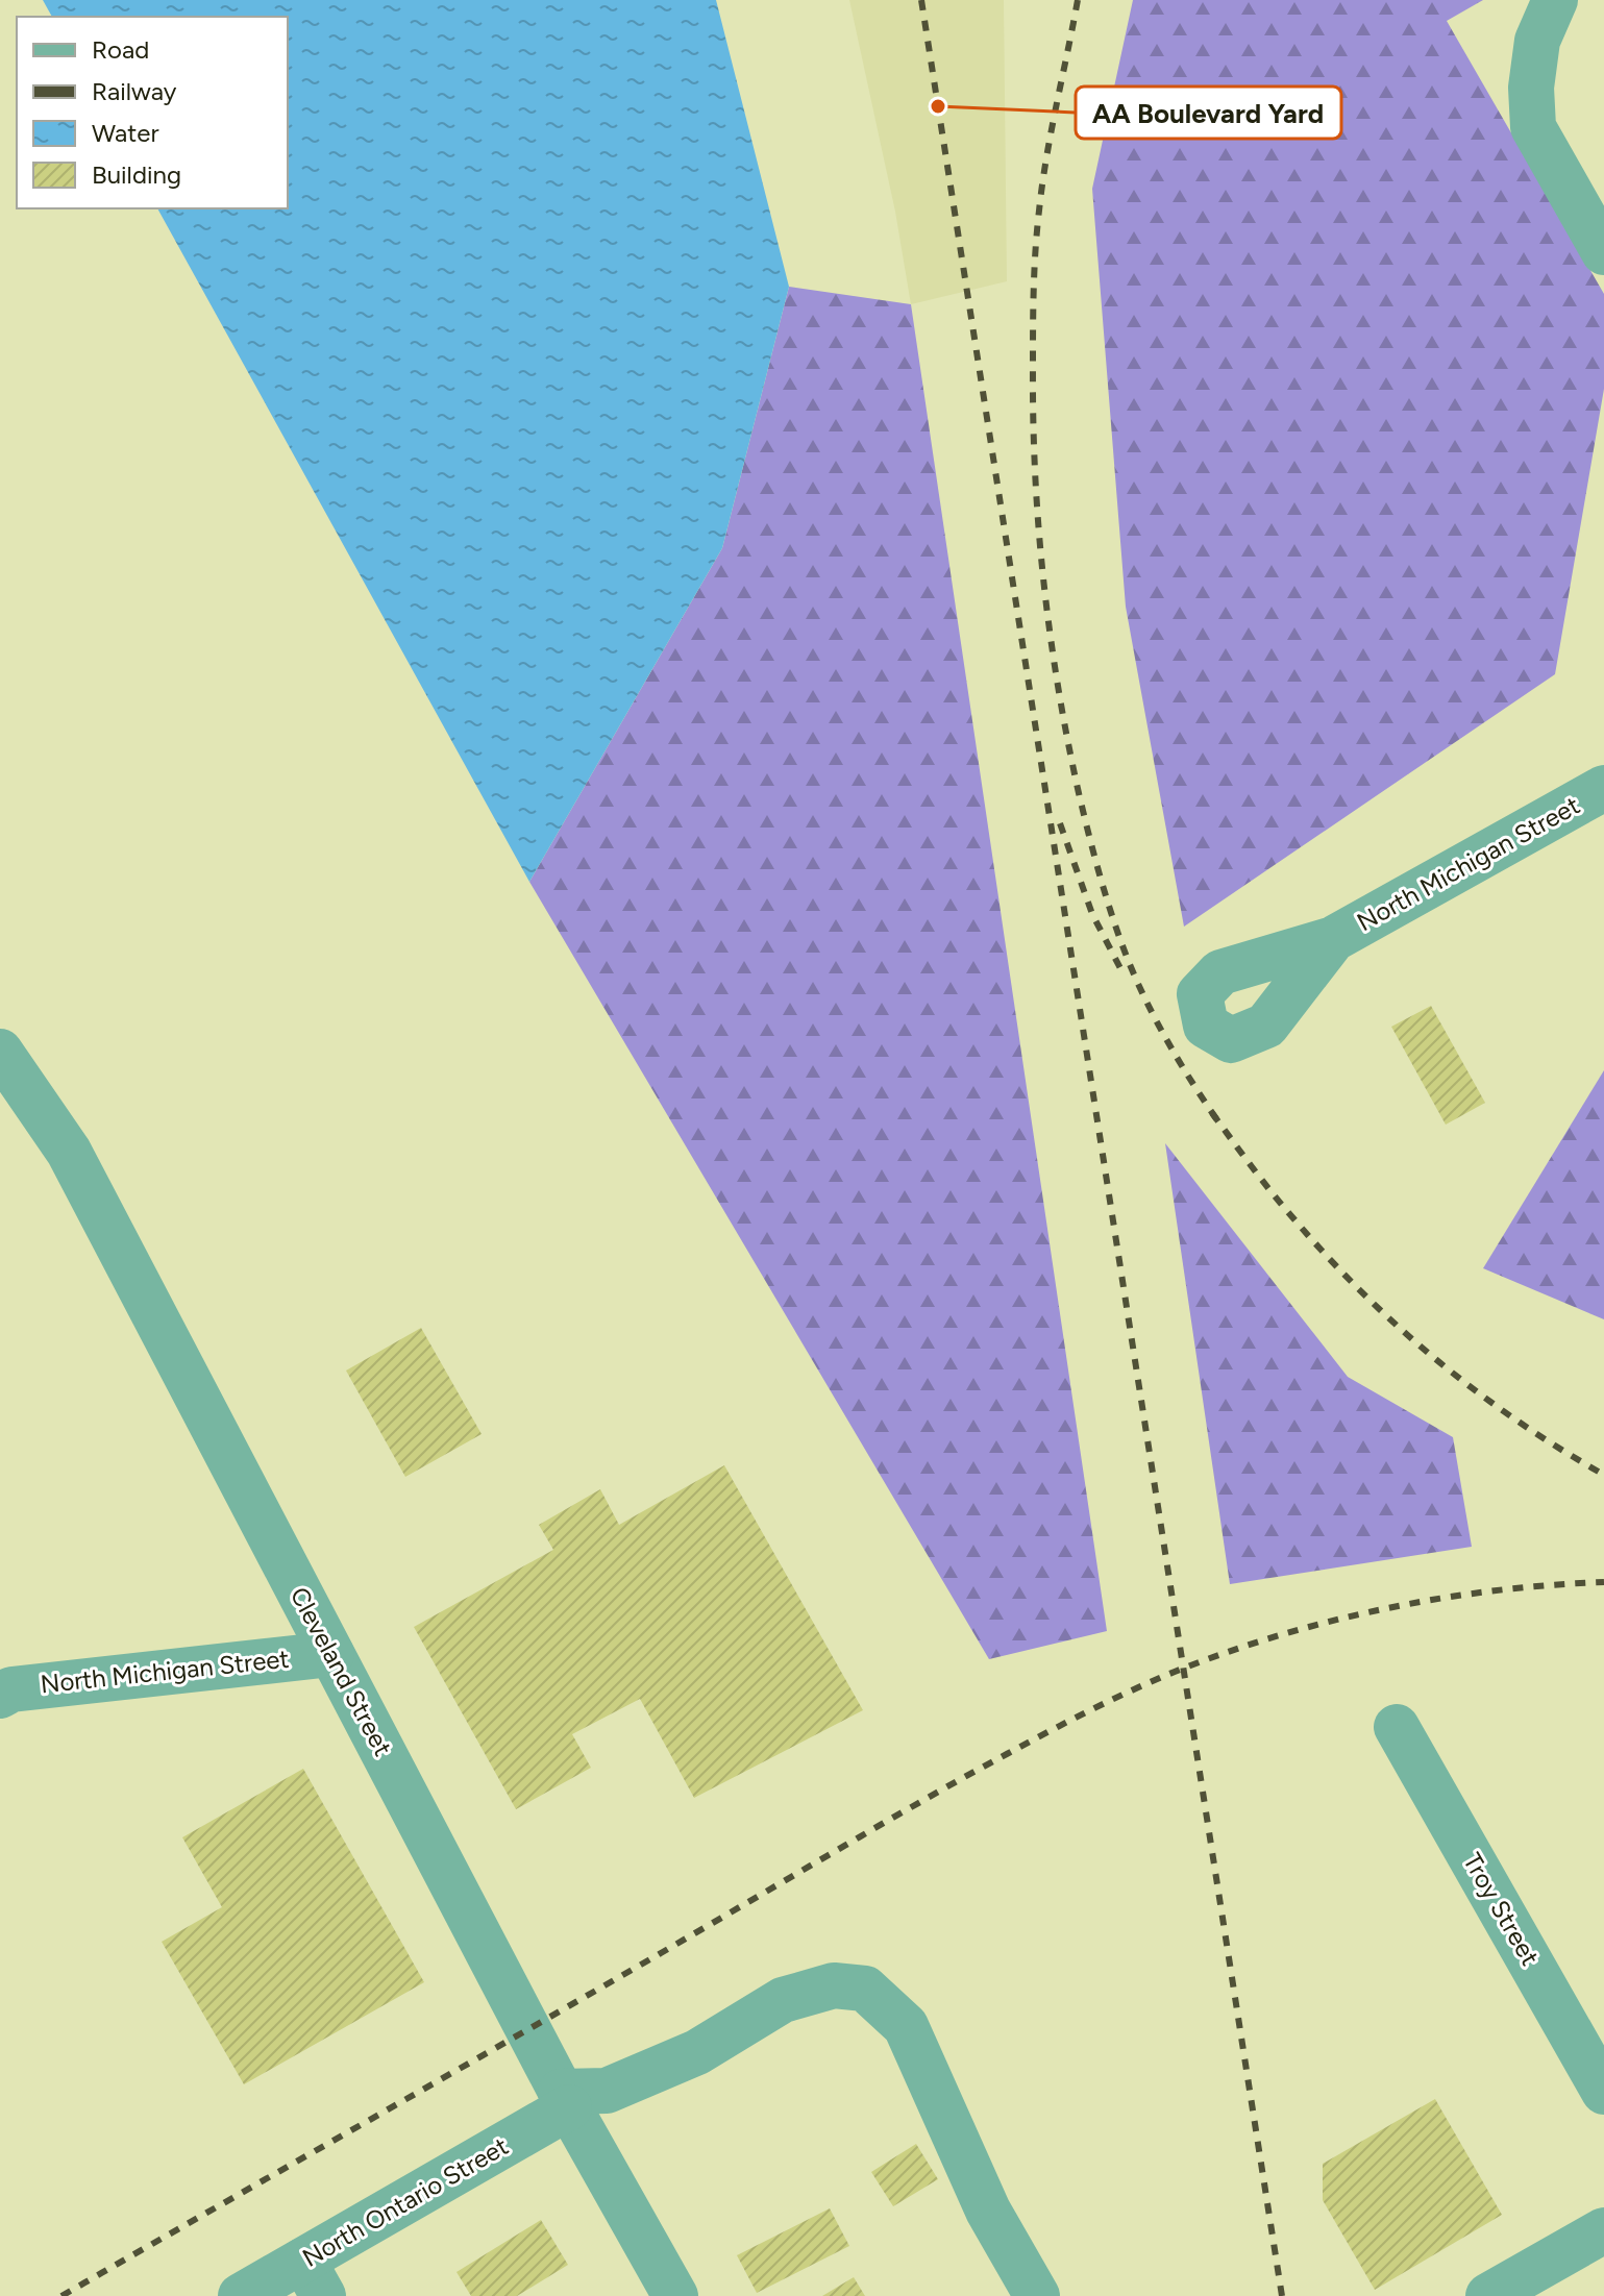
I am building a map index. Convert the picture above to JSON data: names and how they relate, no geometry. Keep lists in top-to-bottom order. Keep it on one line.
{"streets":{"street":["North Michigan Street","Cleveland Street","Troy Street","North Ontario Street"]},"crossings":[["North Michigan Street","Cleveland Street"],["Cleveland Street","North Ontario Street"]],"places":["AA Boulevard Yard"],"legend":["Road","Railway","Water","Building"]}
